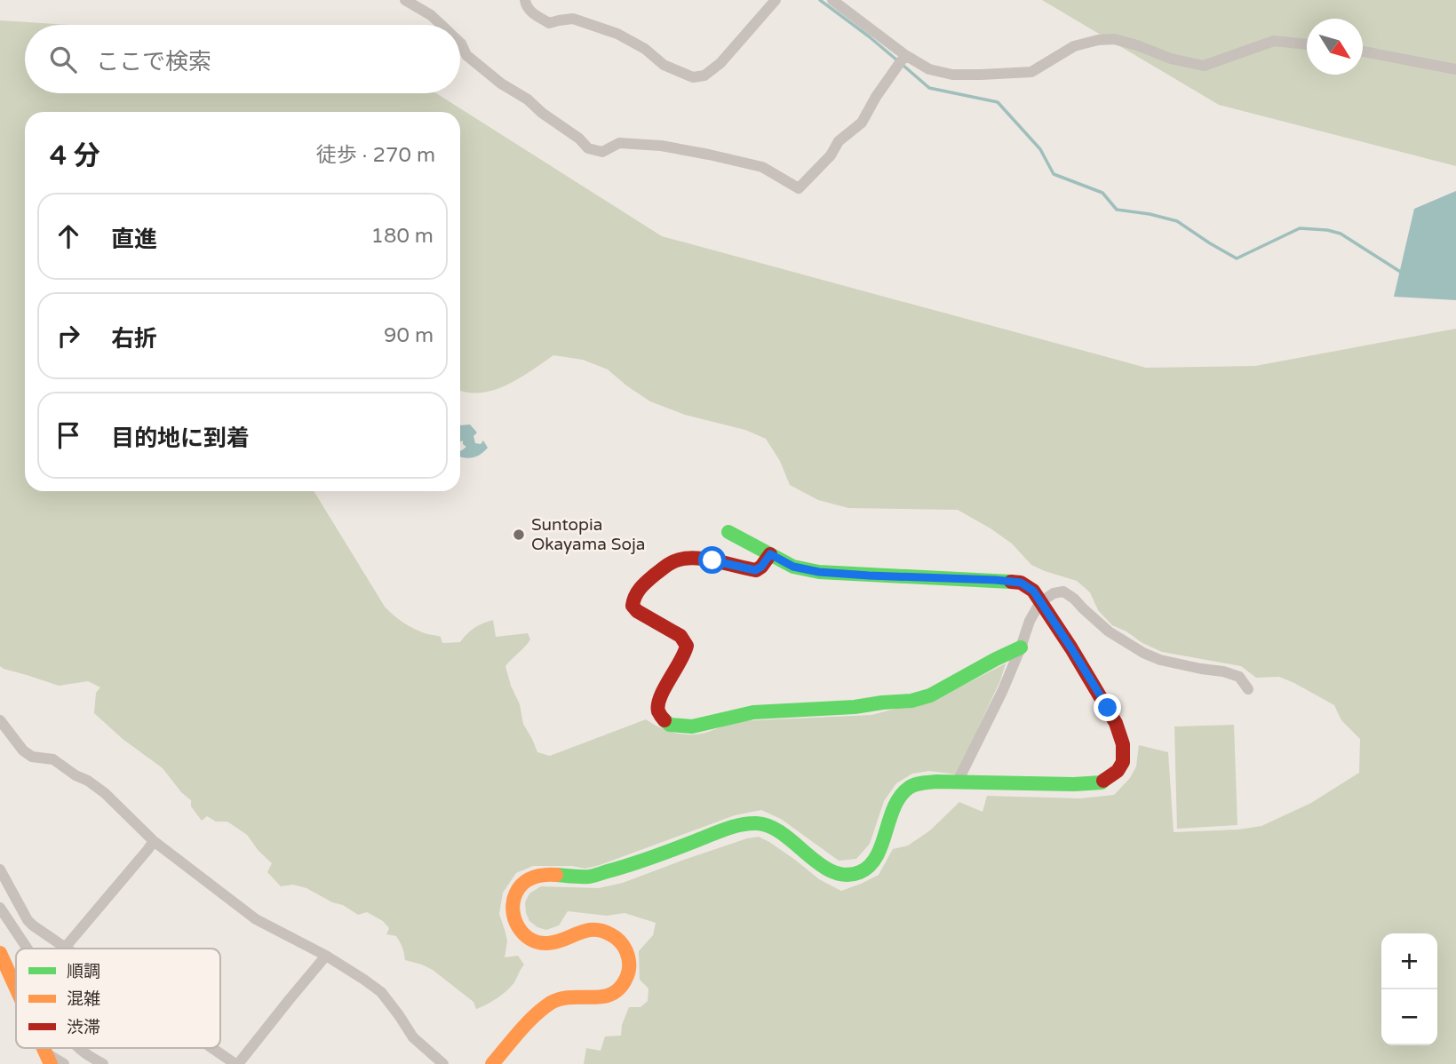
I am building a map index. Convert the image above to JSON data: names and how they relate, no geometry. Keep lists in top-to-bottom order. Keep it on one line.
{"places":["Suntopia Okayama Soja"],"legend":["順調","混雑","渋滞"],"north":"bottom right","page":{"search":"ここで検索","heading":["4 分","徒歩 · 270 m"],"list":[["直進","180 m"],["右折","90 m"],"目的地に到着"],"map_buttons":["+","−"]}}
